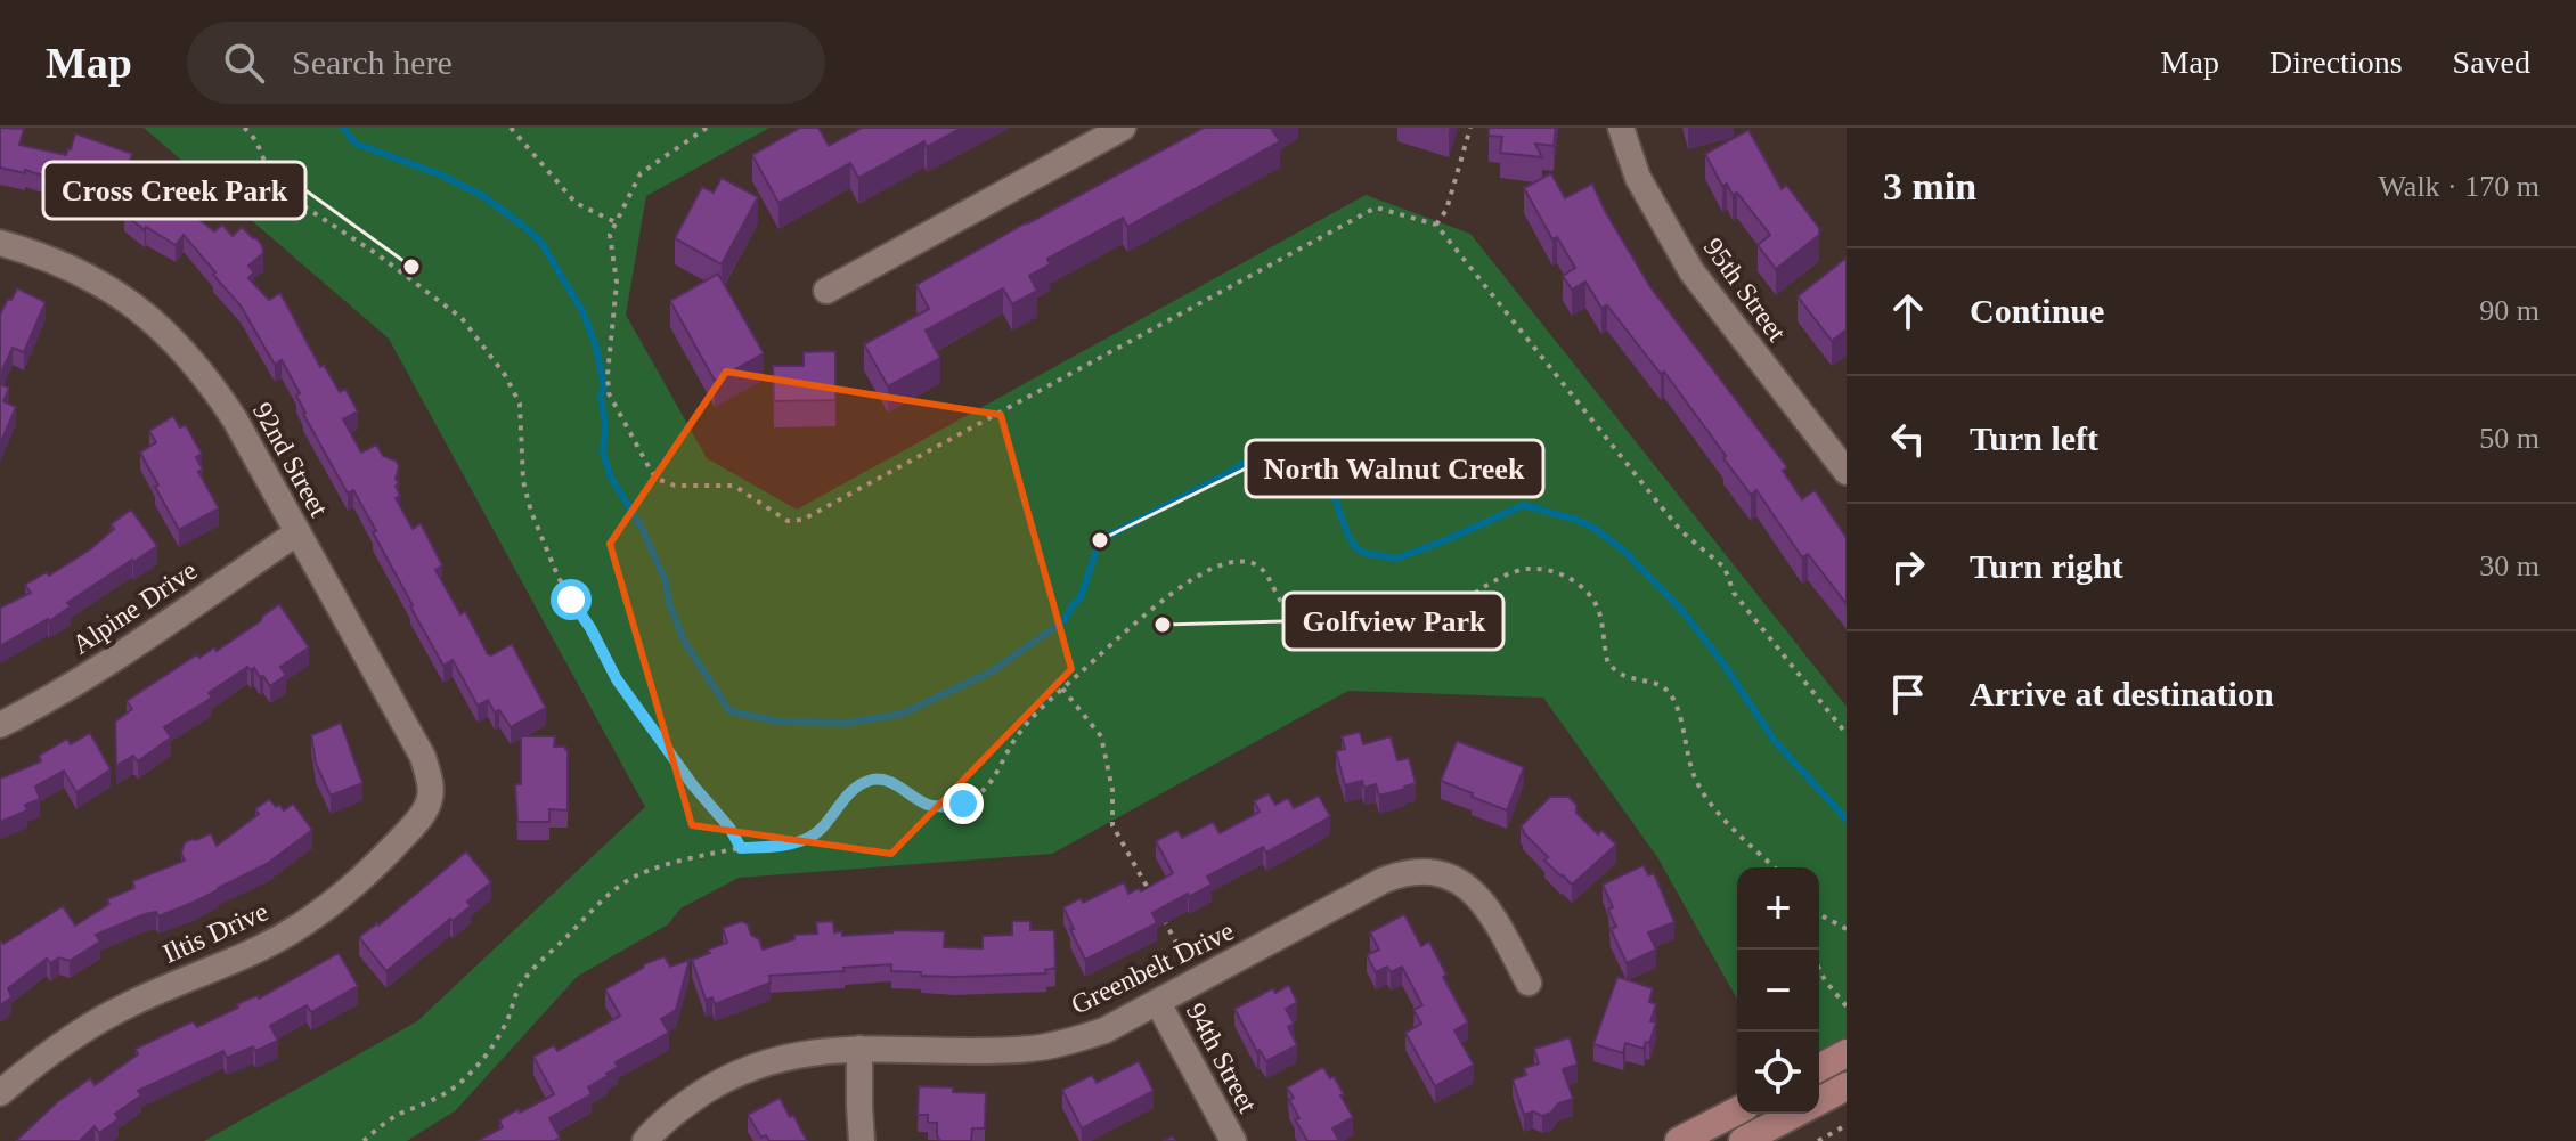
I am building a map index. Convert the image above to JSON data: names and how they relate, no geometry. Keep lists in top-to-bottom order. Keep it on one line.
{"streets":{"street":["95th Street","92nd Street","Alpine Drive","Iltis Drive","Greenbelt Drive","94th Street"]},"crossings":[["92nd Street","Alpine Drive"],["92nd Street","Iltis Drive"],["Greenbelt Drive","94th Street"]],"places":["Cross Creek Park","North Walnut Creek","Golfview Park"],"page":{"header":"Map","search":"Search here","nav":["Map","Directions","Saved"],"heading":["3 min","Walk · 170 m"],"list":[["Continue","90 m"],["Turn left","50 m"],["Turn right","30 m"],"Arrive at destination"],"map_buttons":["+","−"]}}
